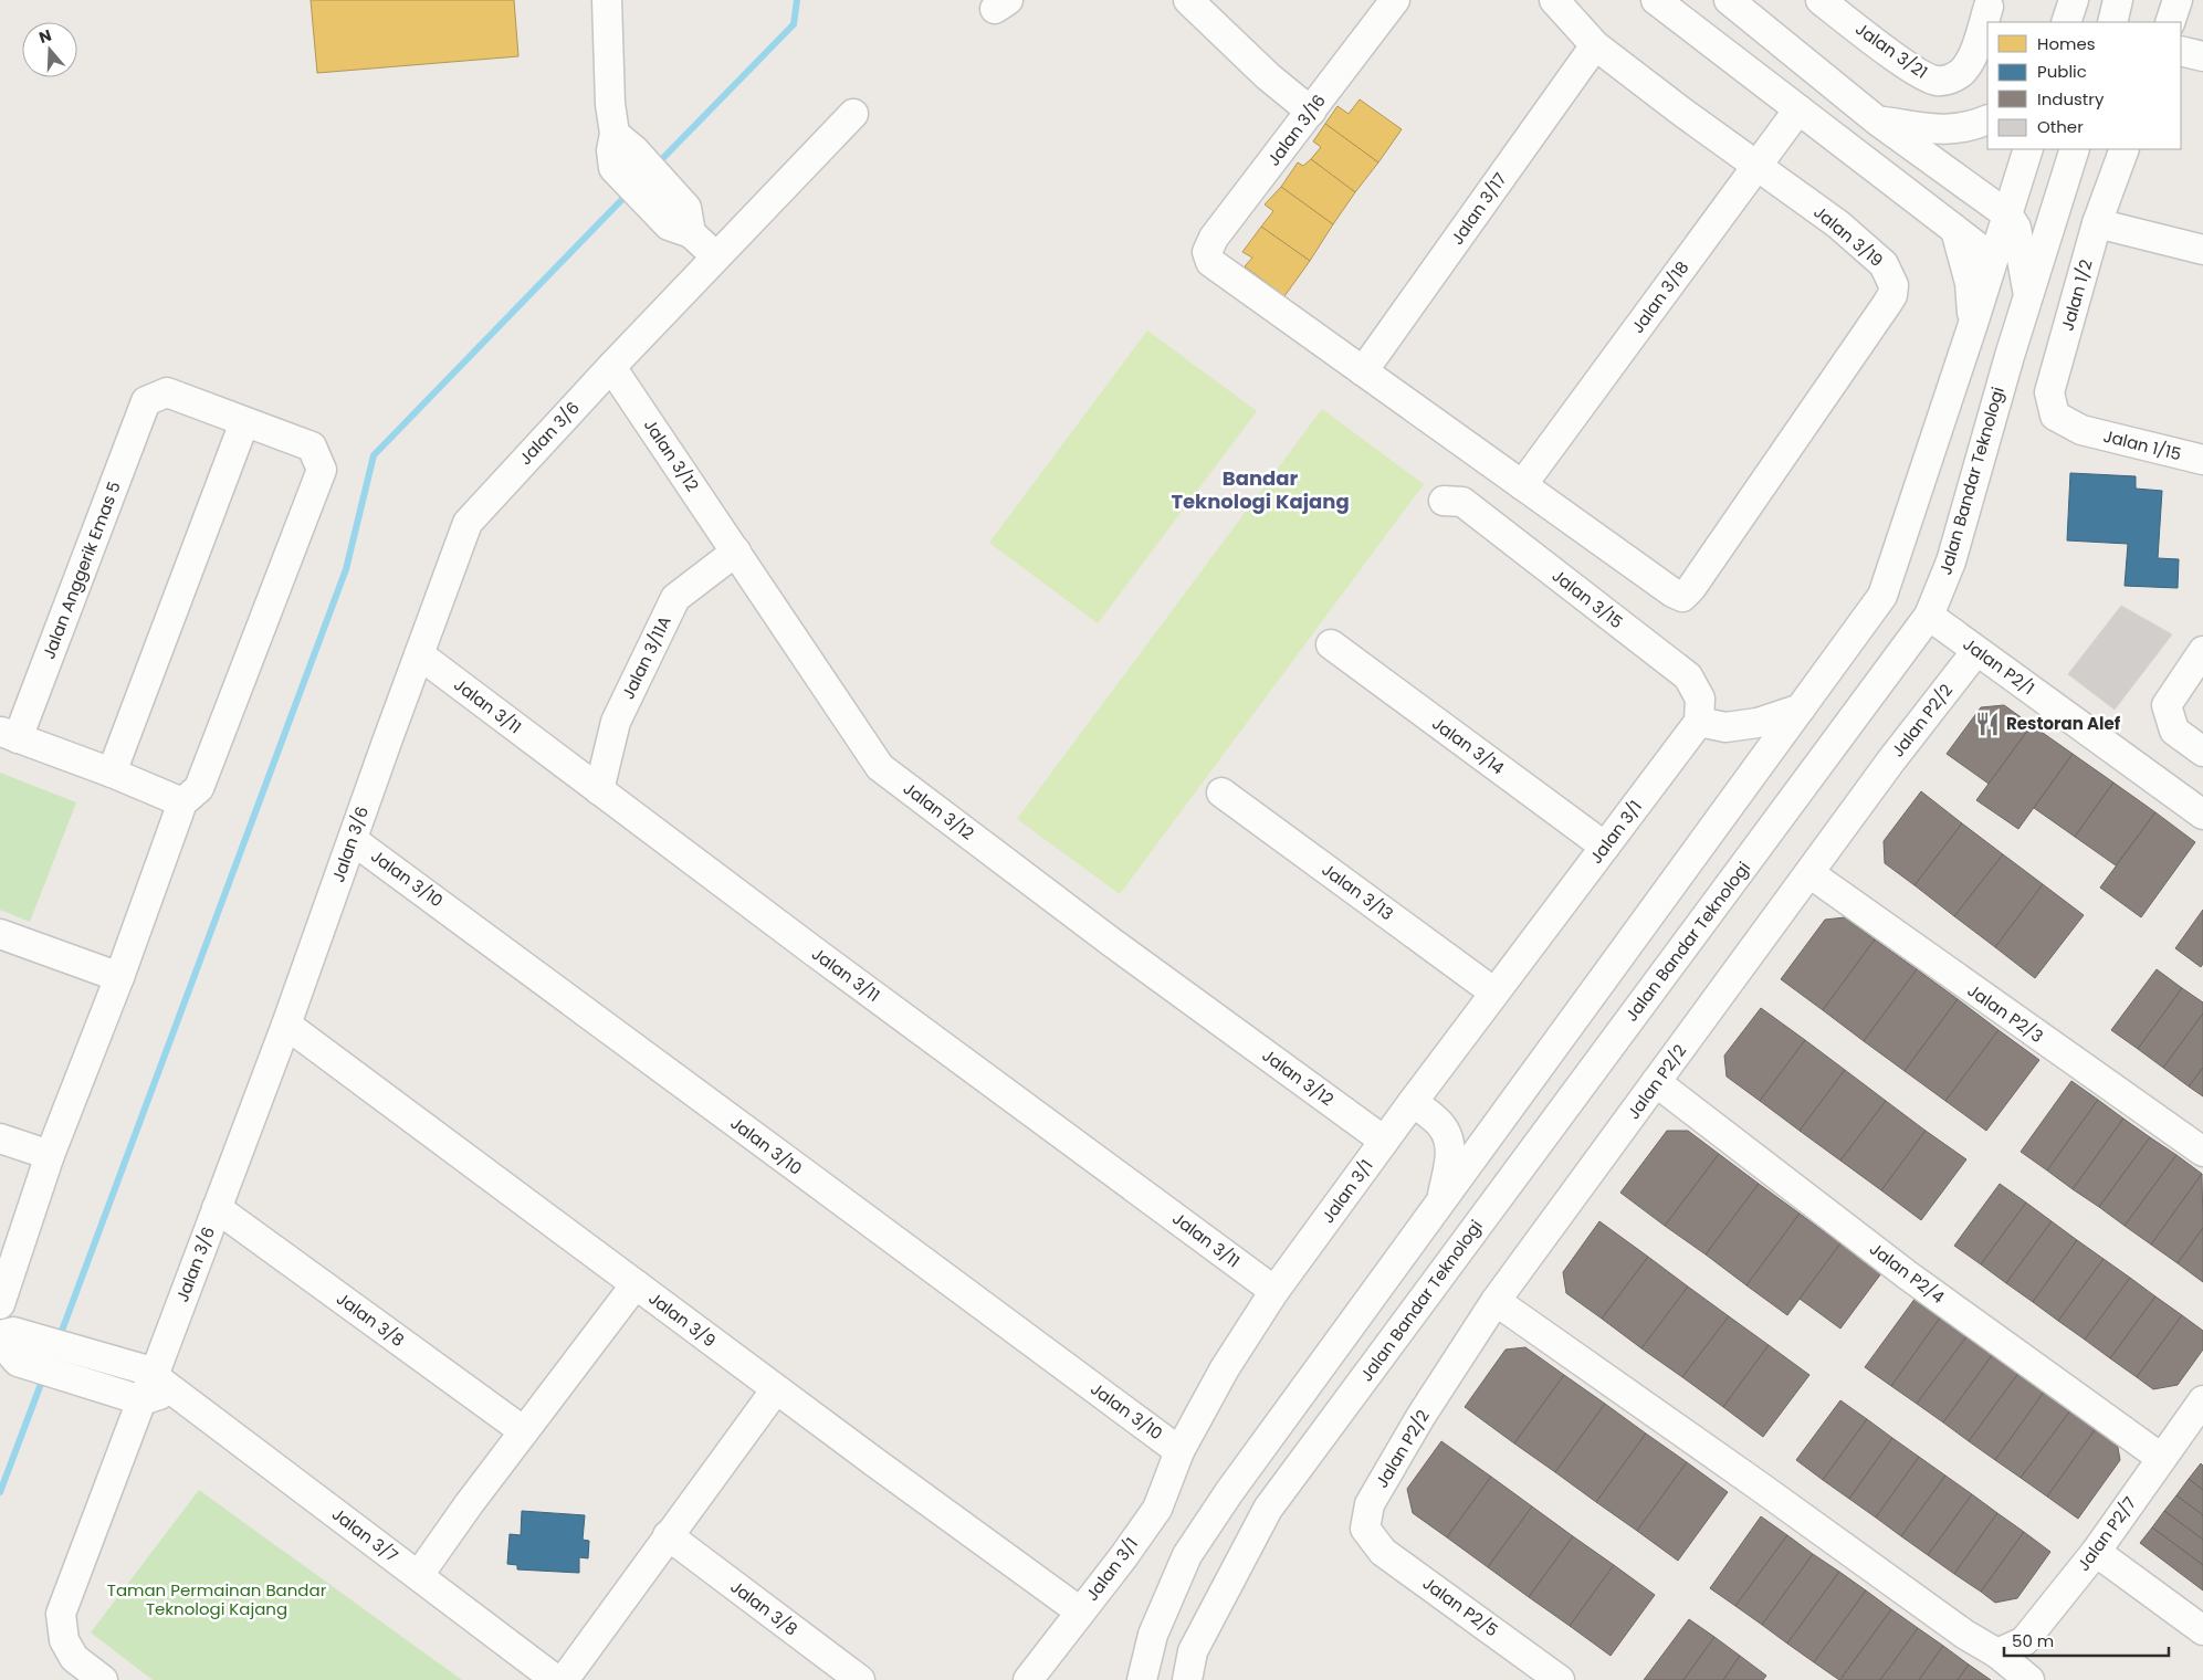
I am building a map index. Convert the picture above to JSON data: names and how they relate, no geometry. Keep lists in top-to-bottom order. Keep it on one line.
{"streets":{"street":["Jalan 3/21","Jalan 3/16","Jalan 3/17","Jalan 3/19","Jalan 1/2","Jalan 3/18","Jalan 3/6","Jalan 1/15","Jalan 3/12","Jalan Bandar Teknologi","Jalan Anggerik Emas 5","Jalan 3/15","Jalan 3/11A","Jalan P2/1","Jalan 3/11","Jalan P2/2","Jalan 3/14","Jalan 3/1","Jalan 3/10","Jalan 3/13","Jalan P2/3","Jalan P2/4","Jalan 3/8","Jalan 3/9","Jalan P2/7","Jalan 3/7","Jalan P2/5"]},"crossings":[["Jalan 3/16","Jalan 3/17"],["Jalan 3/17","Jalan 3/19"],["Jalan 3/19","Jalan 3/18"],["Jalan 1/2","Jalan 1/15"],["Jalan 3/6","Jalan 3/12"],["Jalan 3/6","Jalan 3/11"],["Jalan 3/6","Jalan 3/10"],["Jalan 3/6","Jalan 3/8"],["Jalan 3/6","Jalan 3/9"],["Jalan 3/6","Jalan 3/7"],["Jalan 3/12","Jalan 3/11A"],["Jalan 3/12","Jalan 3/1"],["Jalan Bandar Teknologi","Jalan P2/1"],["Jalan 3/15","Jalan 3/1"],["Jalan 3/11A","Jalan 3/11"],["Jalan P2/1","Jalan P2/2"],["Jalan 3/11","Jalan 3/1"],["Jalan P2/2","Jalan P2/3"],["Jalan P2/2","Jalan P2/4"],["Jalan P2/2","Jalan P2/5"],["Jalan 3/14","Jalan 3/1"],["Jalan 3/1","Jalan 3/10"],["Jalan 3/1","Jalan 3/13"],["Jalan 3/1","Jalan 3/9"],["Jalan P2/4","Jalan P2/7"]],"districts":["Bandar Teknologi Kajang"],"parks":["Taman Permainan Bandar Teknologi Kajang"],"places":{"restaurant":["Restoran Alef"]},"legend":["Homes","Public","Industry","Other"],"scale_bar":"50 m","north":"top"}
